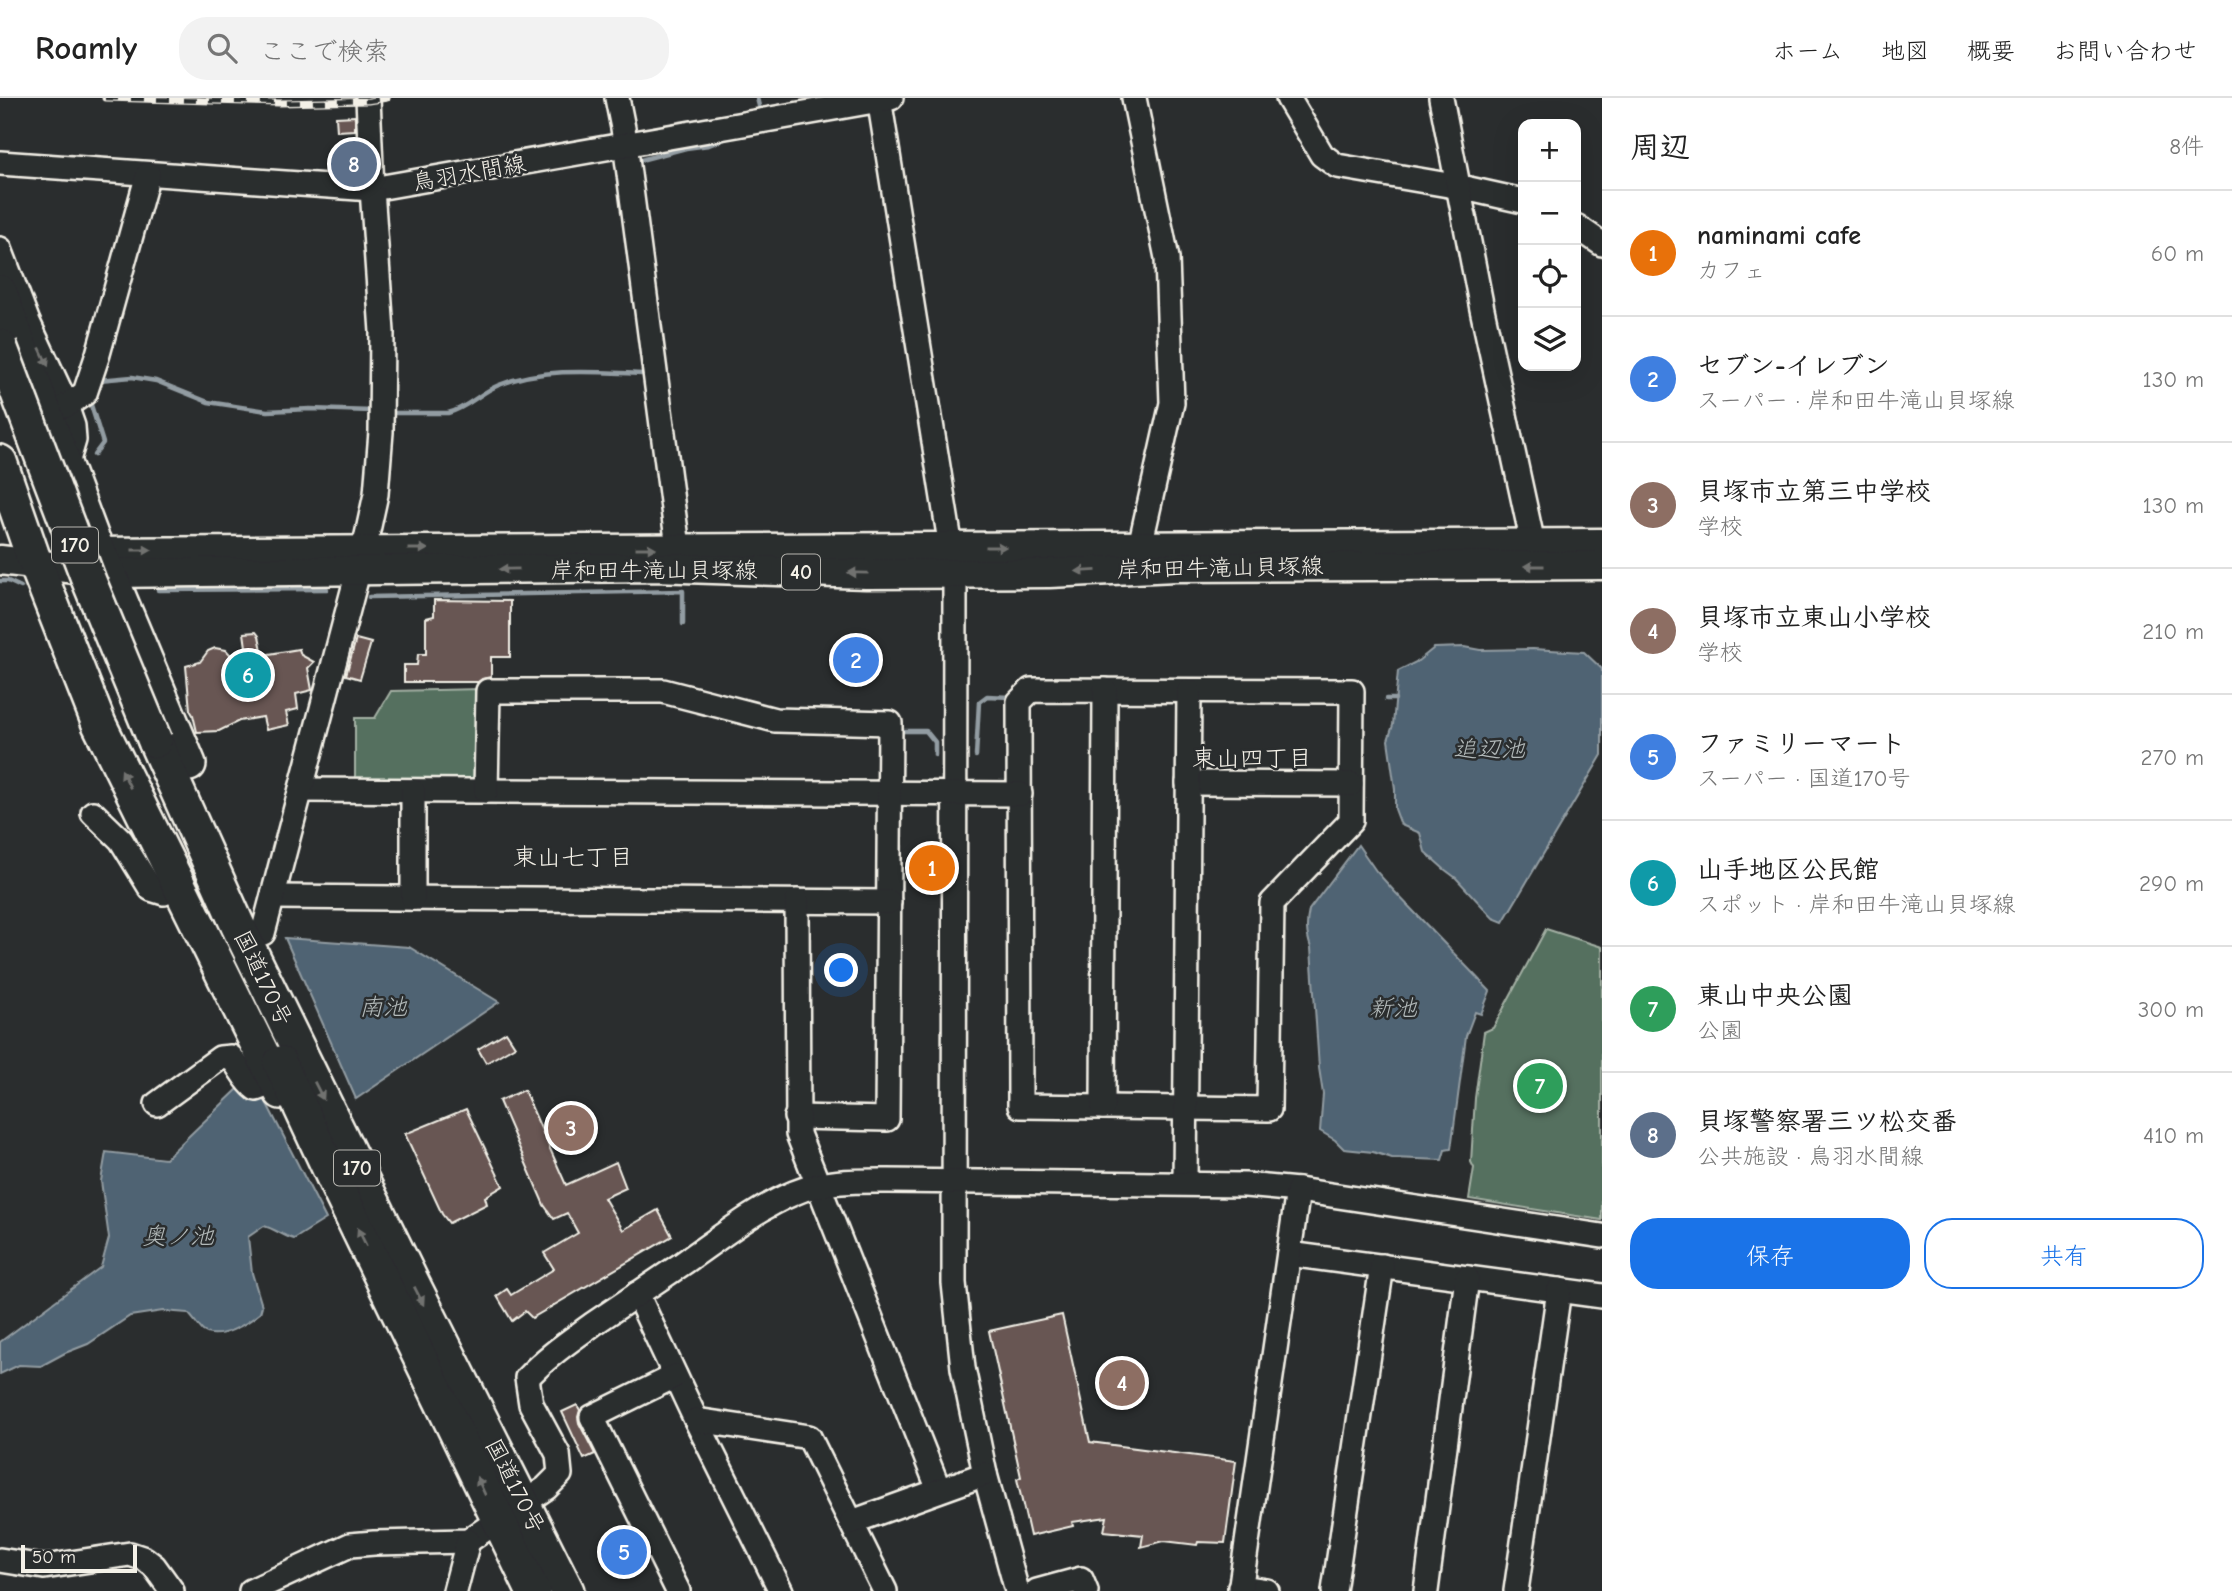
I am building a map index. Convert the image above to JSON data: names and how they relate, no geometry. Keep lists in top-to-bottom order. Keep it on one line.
{"streets":{"highway":["170","国道170号"],"main road":["岸和田牛滝山貝塚線","40"],"street":["鳥羽水間線"]},"districts":["東山四丁目","東山七丁目"],"water":["追辺池","南池","新池","奥ノ池"],"scale_bar":"50 m","page":{"header":"Roamly","search":"ここで検索","nav":["ホーム","地図","概要","お問い合わせ"],"heading":["周辺","8件"],"map_buttons":["+","−"],"pins":["8","2","6","1","7","3","4","5"],"list":[{"mark":"1","name":"naminami cafe","note":"カフェ","value":"60 m"},{"mark":"2","name":"セブン-イレブン","note":"スーパー · 岸和田牛滝山貝塚線","value":"130 m"},{"mark":"3","name":"貝塚市立第三中学校","note":"学校","value":"130 m"},{"mark":"4","name":"貝塚市立東山小学校","note":"学校","value":"210 m"},{"mark":"5","name":"ファミリーマート","note":"スーパー · 国道170号","value":"270 m"},{"mark":"6","name":"山手地区公民館","note":"スポット · 岸和田牛滝山貝塚線","value":"290 m"},{"mark":"7","name":"東山中央公園","note":"公園","value":"300 m"},{"mark":"8","name":"貝塚警察署三ツ松交番","note":"公共施設 · 鳥羽水間線","value":"410 m"}],"buttons":["保存","共有"],"scale":"50 m"}}
